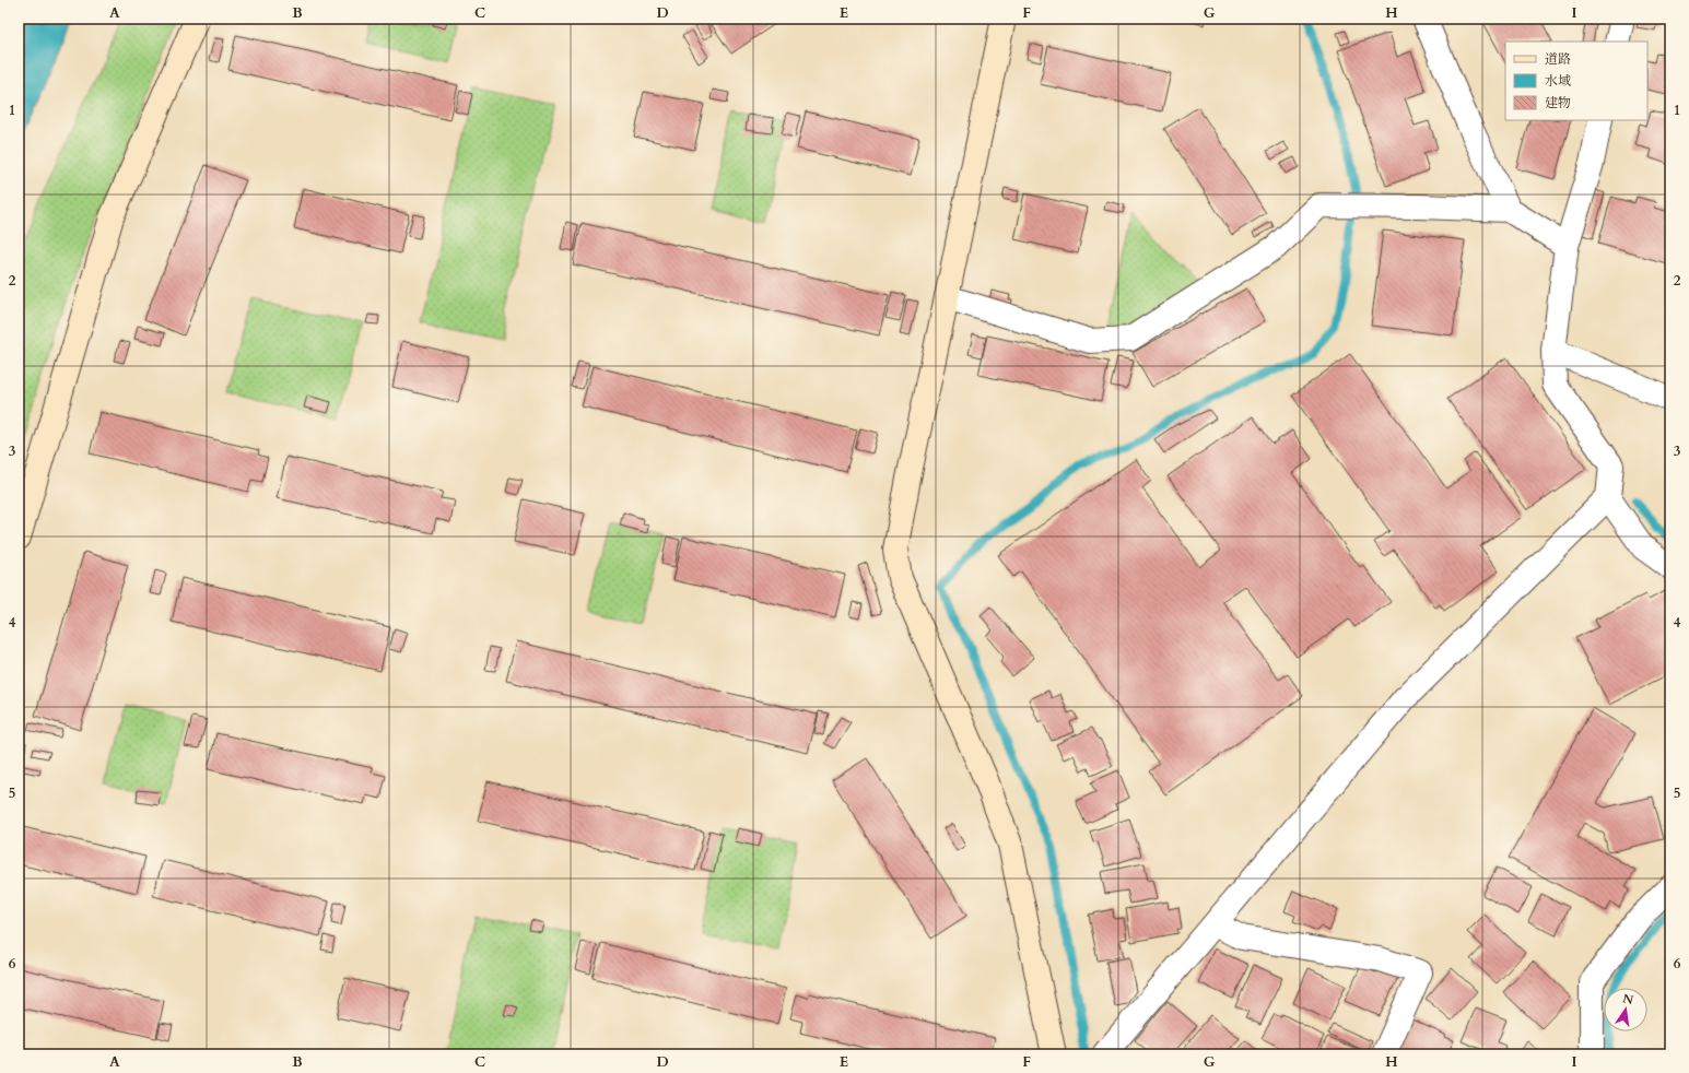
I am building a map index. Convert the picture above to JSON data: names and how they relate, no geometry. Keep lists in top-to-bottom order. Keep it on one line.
{"legend":["道路","水域","建物"],"north":"top","grid":{"columns":["A","B","C","D","E","F","G","H","I"],"rows":["1","2","3","4","5","6"]}}
